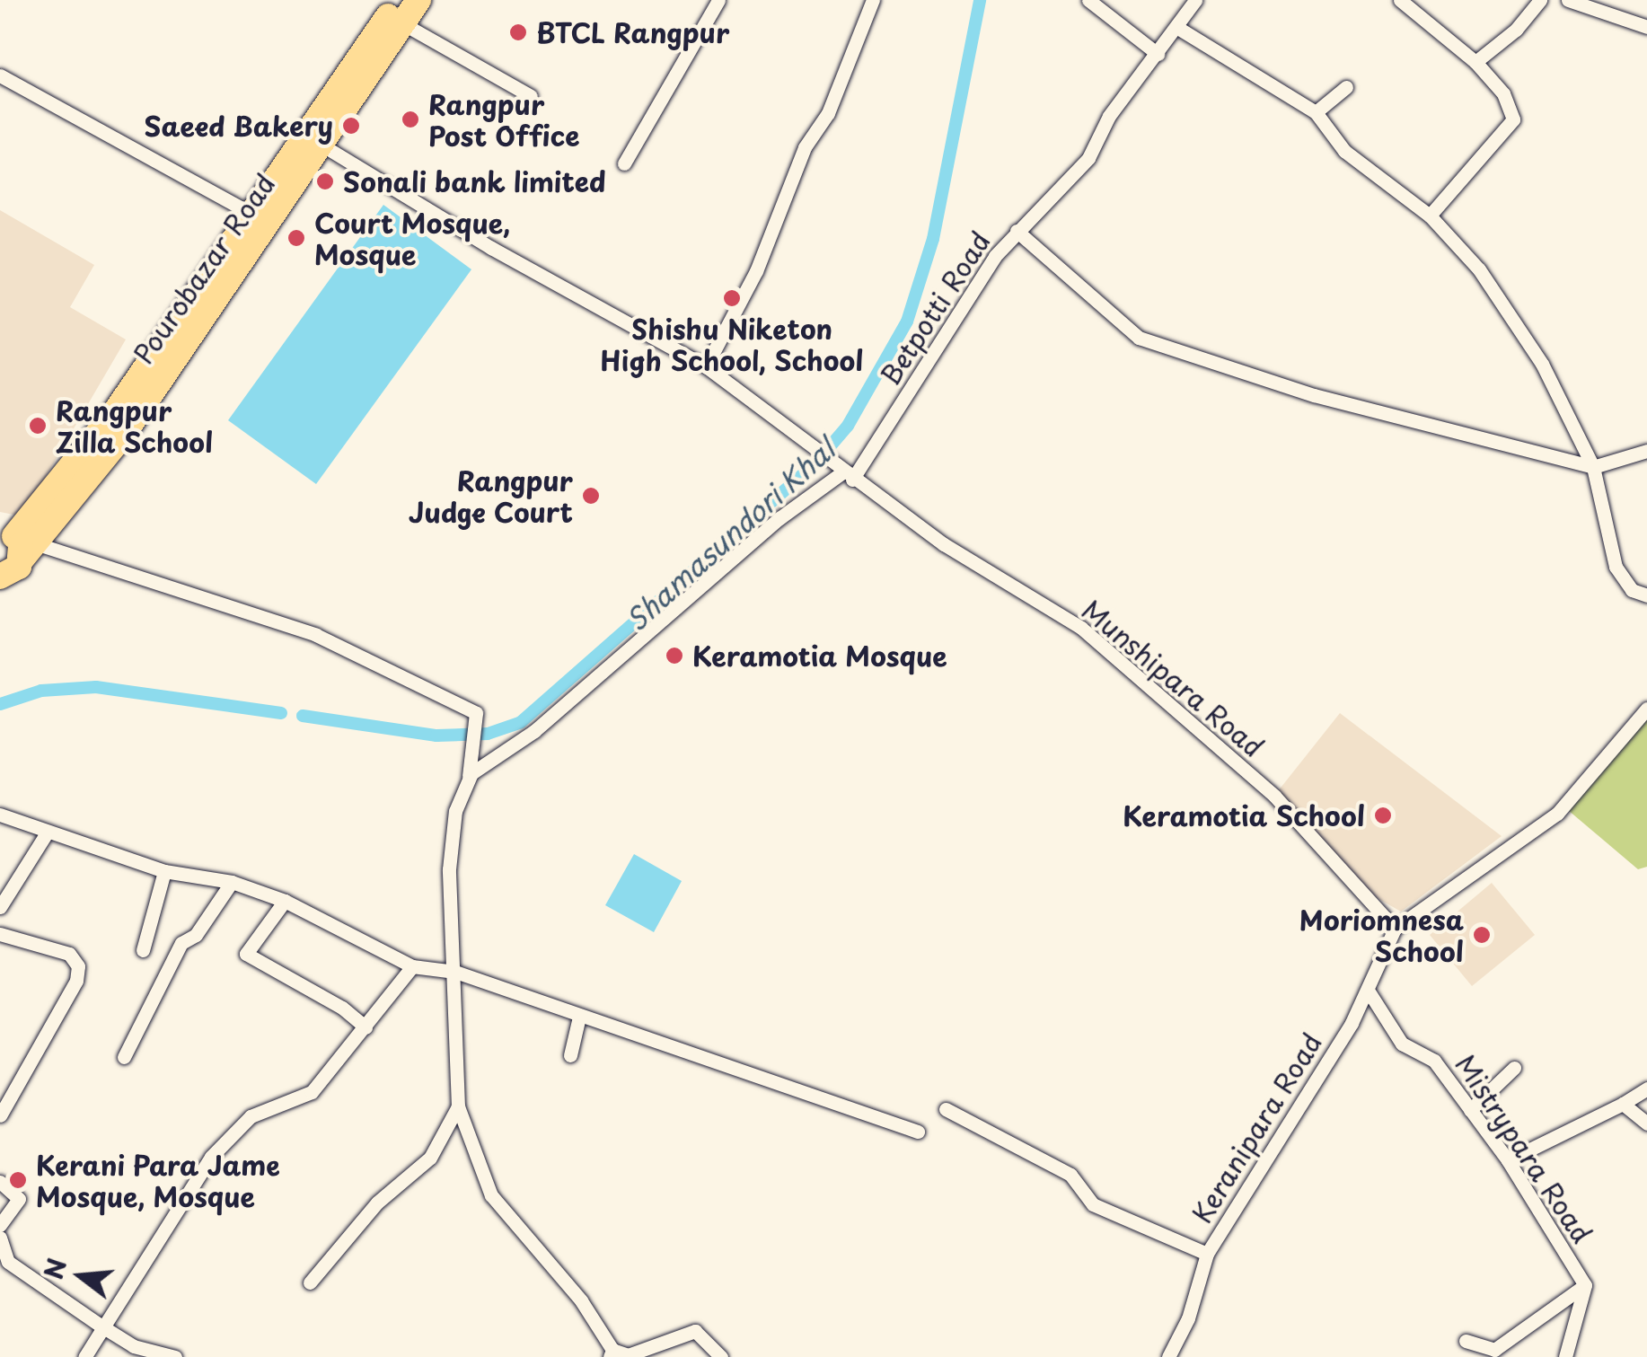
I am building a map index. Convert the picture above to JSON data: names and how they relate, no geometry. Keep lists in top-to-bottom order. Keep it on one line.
{"streets":{"highway":["Pourobazar Road"],"street":["Betpotti Road","Munshipara Road","Keranipara Road","Mistrypara Road"]},"crossings":[["Pourobazar Road","Munshipara Road"],["Betpotti Road","Munshipara Road"],["Munshipara Road","Keranipara Road"],["Keranipara Road","Mistrypara Road"]],"water":["Shamasundori Khal"],"places":["BTCL Rangpur","Rangpur Post Office","Saeed Bakery","Sonali bank limited","Court Mosque, Mosque","Shishu Niketon High School, School","Rangpur Zilla School","Rangpur Judge Court","Keramotia Mosque","Keramotia School","Moriomnesa School","Kerani Para Jame Mosque, Mosque"],"north":"left"}
